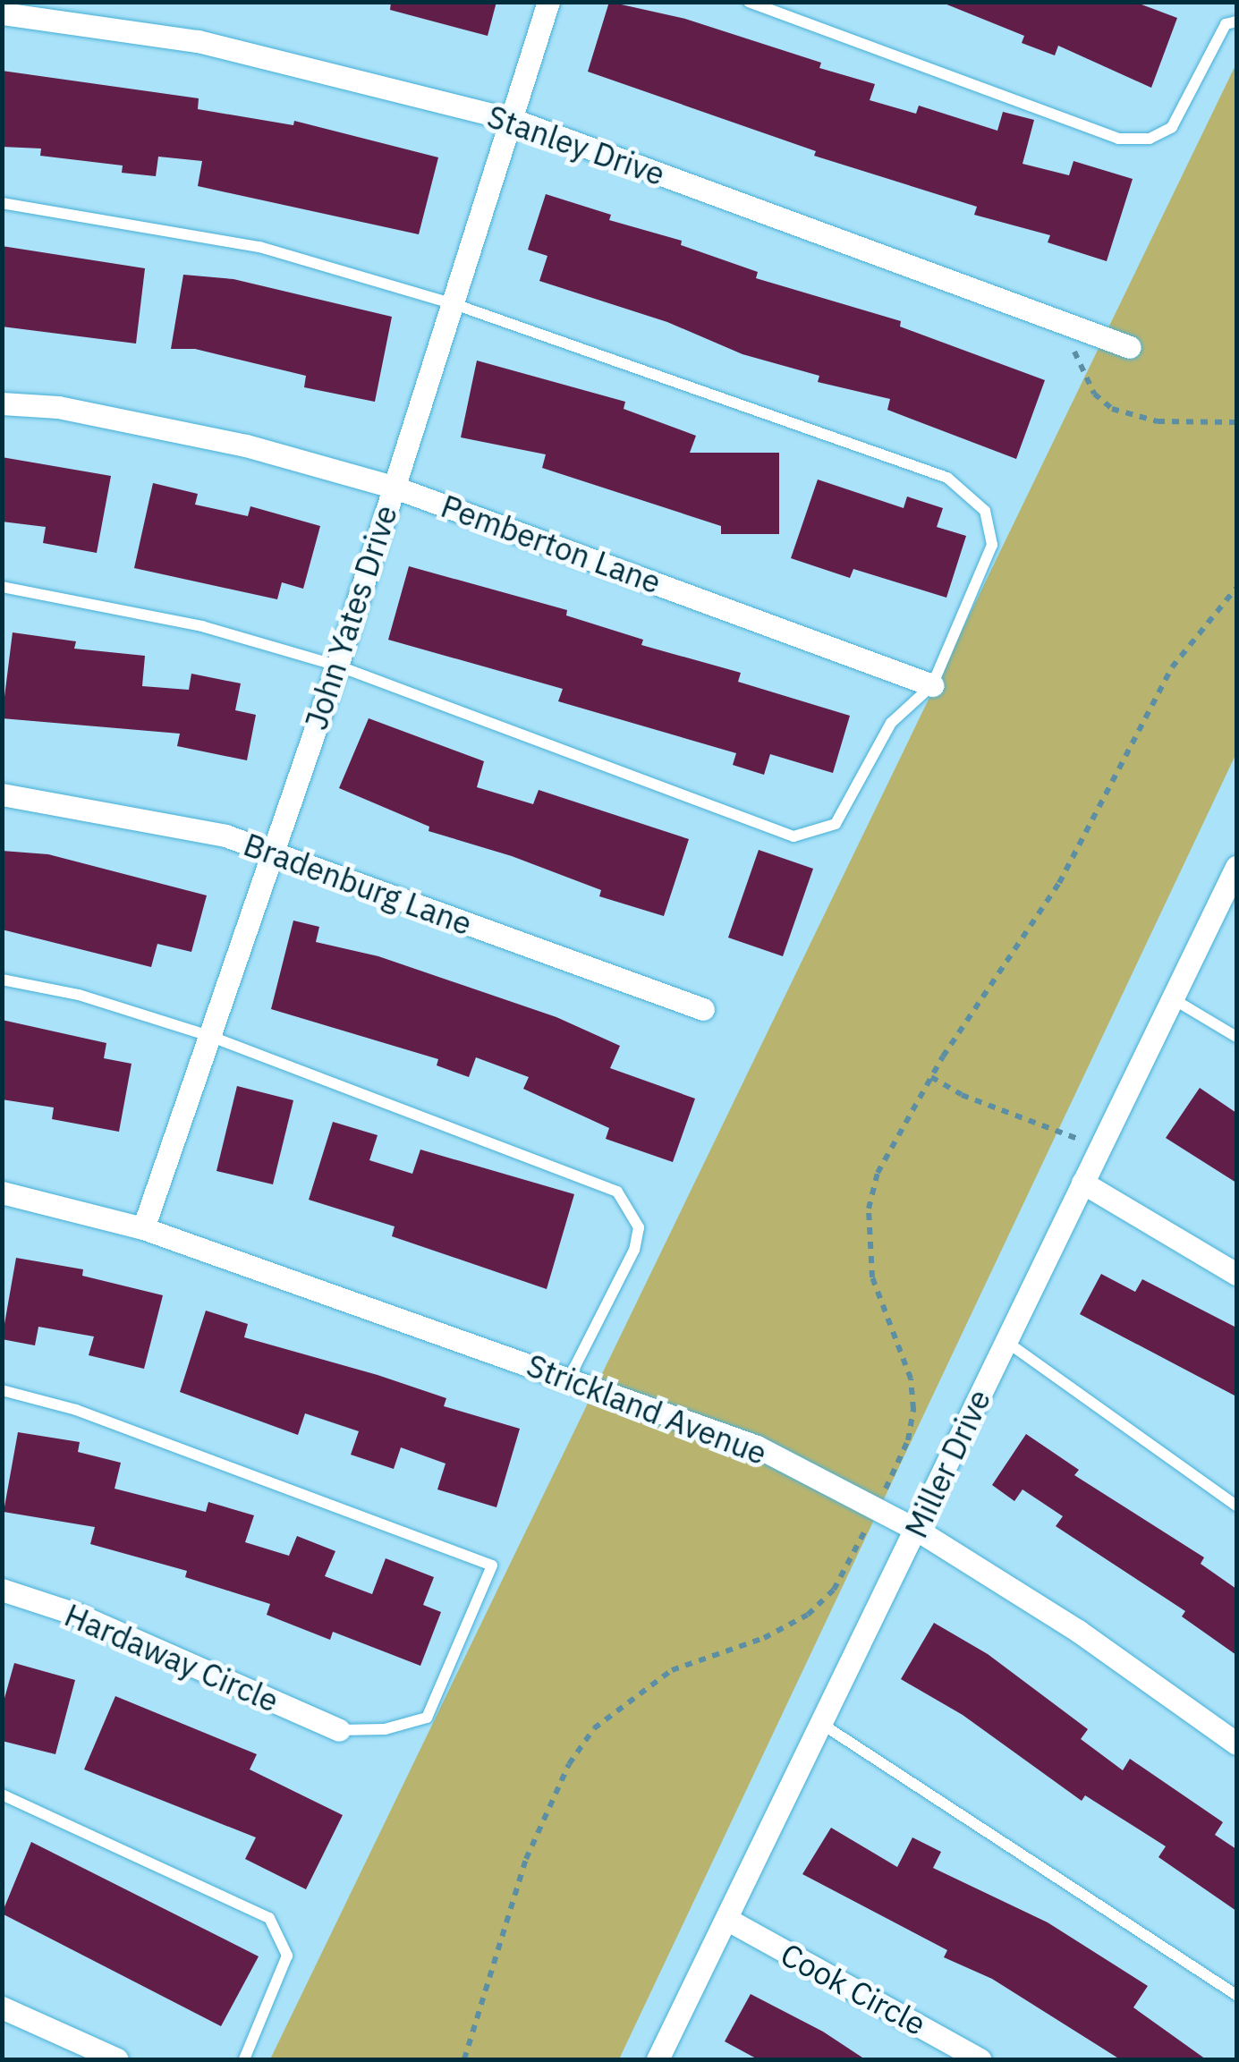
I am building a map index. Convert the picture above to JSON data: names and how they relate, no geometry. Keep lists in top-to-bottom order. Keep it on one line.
{"streets":{"street":["Stanley Drive","Pemberton Lane","John Yates Drive","Bradenburg Lane","Strickland Avenue","Miller Drive","Hardaway Circle","Cook Circle"]},"crossings":[["Stanley Drive","John Yates Drive"],["Pemberton Lane","John Yates Drive"],["John Yates Drive","Bradenburg Lane"],["John Yates Drive","Strickland Avenue"],["Strickland Avenue","Miller Drive"],["Miller Drive","Cook Circle"]]}
